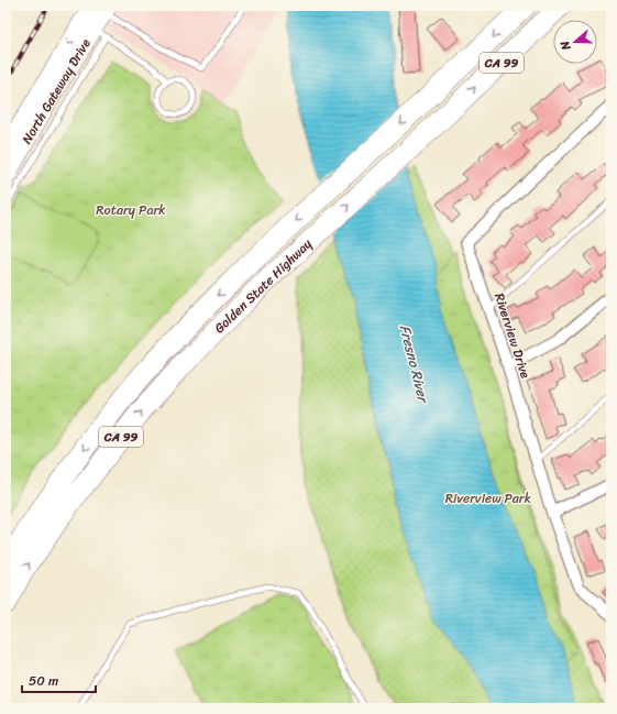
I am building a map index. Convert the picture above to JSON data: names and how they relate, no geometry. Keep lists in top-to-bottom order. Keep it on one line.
{"streets":{"highway":["CA 99","Golden State Highway"],"main road":["North Gateway Drive"],"street":["Riverview Drive"]},"water":["Fresno River"],"parks":["Rotary Park","Riverview Park"],"scale_bar":"50 m","north":"left"}
